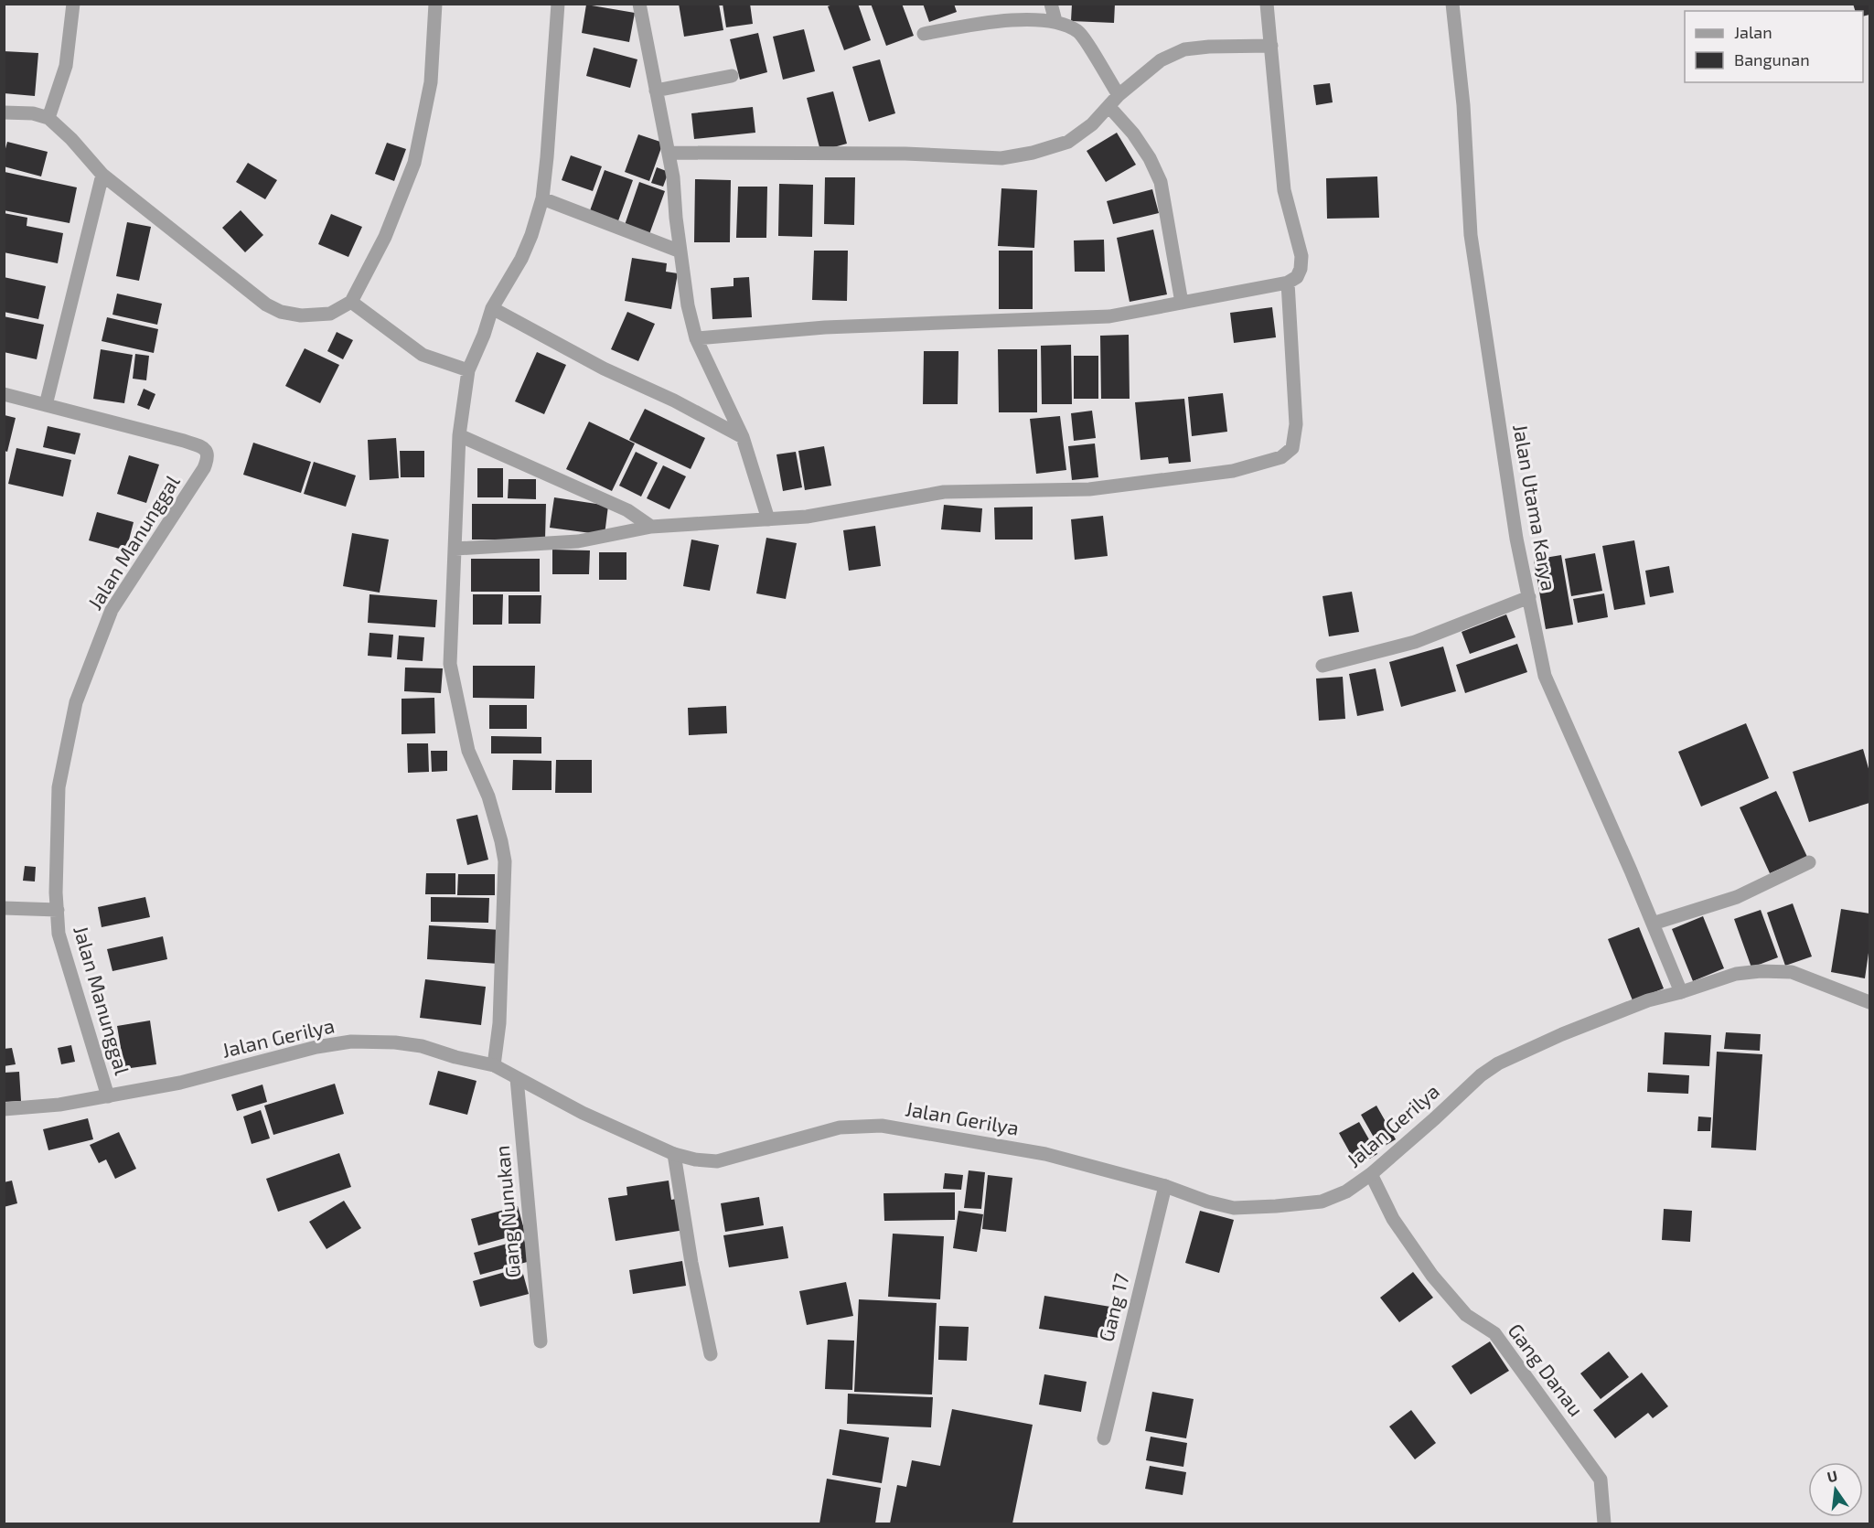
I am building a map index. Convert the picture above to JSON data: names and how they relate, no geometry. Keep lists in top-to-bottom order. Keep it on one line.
{"streets":{"street":["Jalan Utama Karya","Jalan Manunggal","Jalan Gerilya","Gang Nunukan","Gang 17","Gang Danau"]},"crossings":[["Jalan Utama Karya","Jalan Gerilya"],["Jalan Manunggal","Jalan Gerilya"],["Jalan Gerilya","Gang Nunukan"],["Jalan Gerilya","Gang 17"],["Jalan Gerilya","Gang Danau"]],"legend":["Jalan","Bangunan"],"north":"top"}
